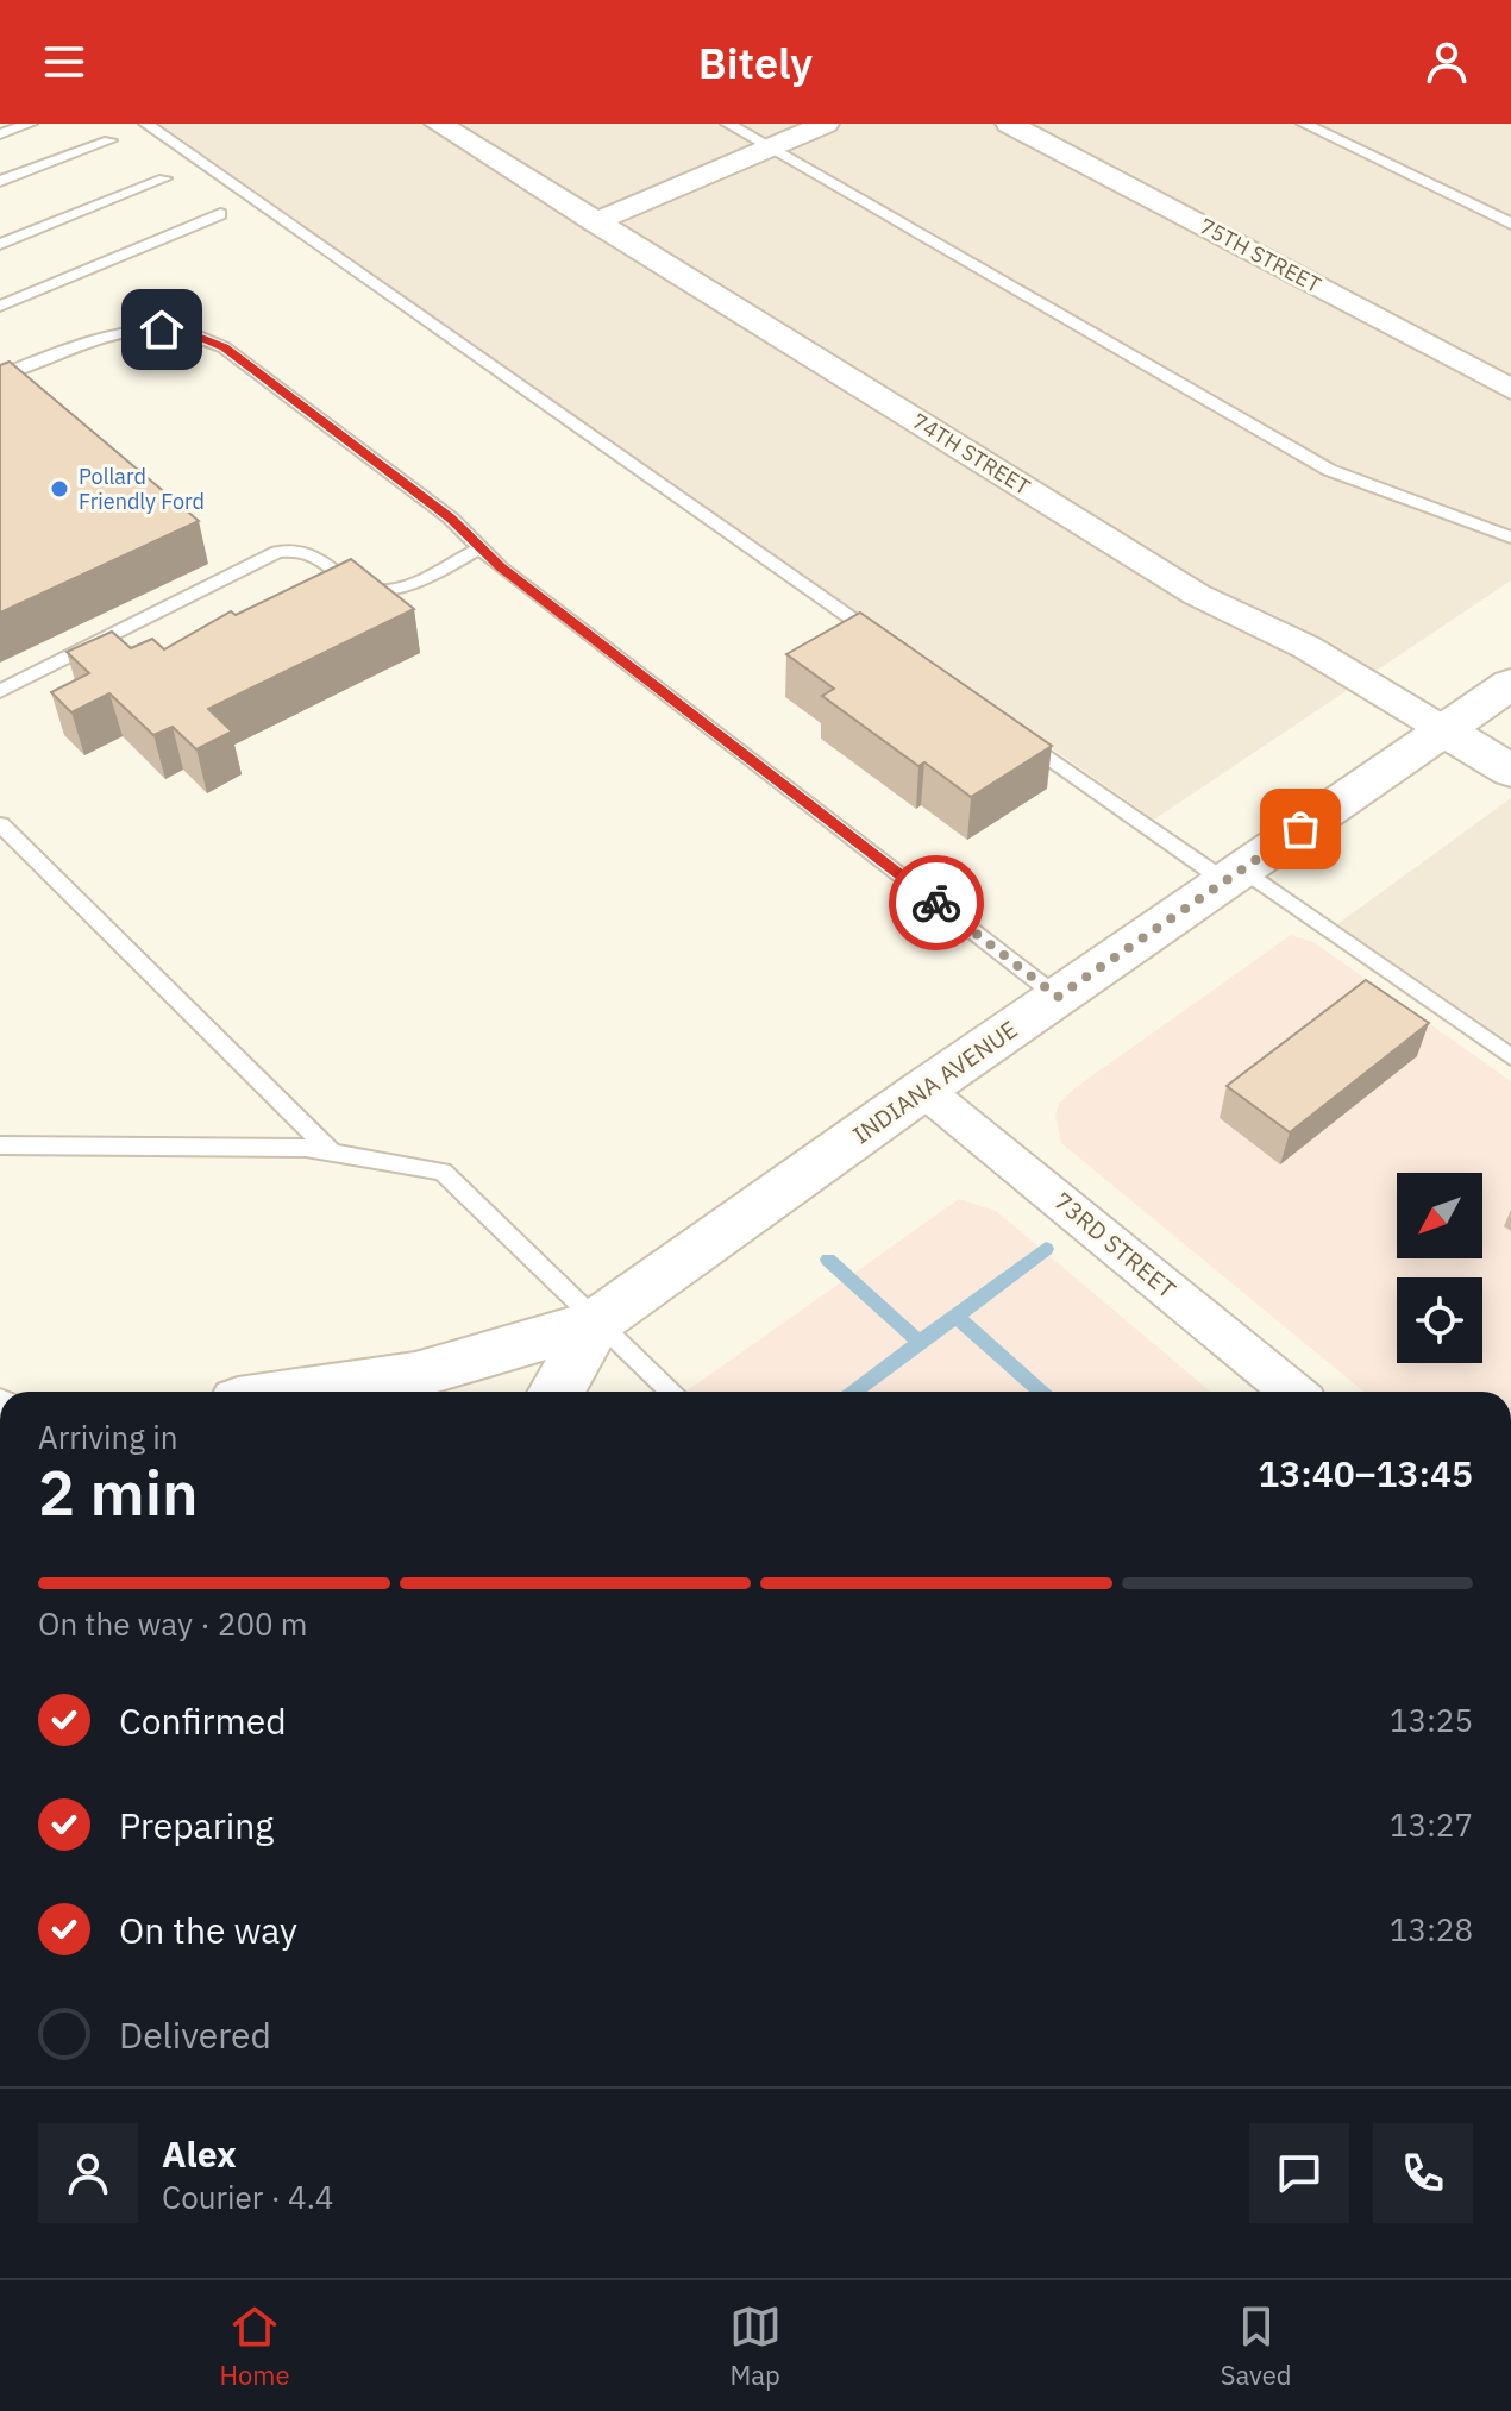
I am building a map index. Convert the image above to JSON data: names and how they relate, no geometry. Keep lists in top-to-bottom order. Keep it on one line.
{"streets":{"main road":["74TH STREET","INDIANA AVENUE"],"street":["75TH STREET","73RD STREET"]},"crossings":[["74TH STREET","INDIANA AVENUE"],["INDIANA AVENUE","73RD STREET"]],"places":["Pollard Friendly Ford"],"north":"bottom left","page":{"header":"Bitely","heading":["2 min","Arriving in","13:40–13:45"],"panel":["Alex","Courier · 4.4"],"bar":"On the way · 200 m","list":[["Confirmed","13:25"],["Preparing","13:27"],["On the way","13:28"],"Delivered"],"tabs":["Home","Map","Saved"]}}
